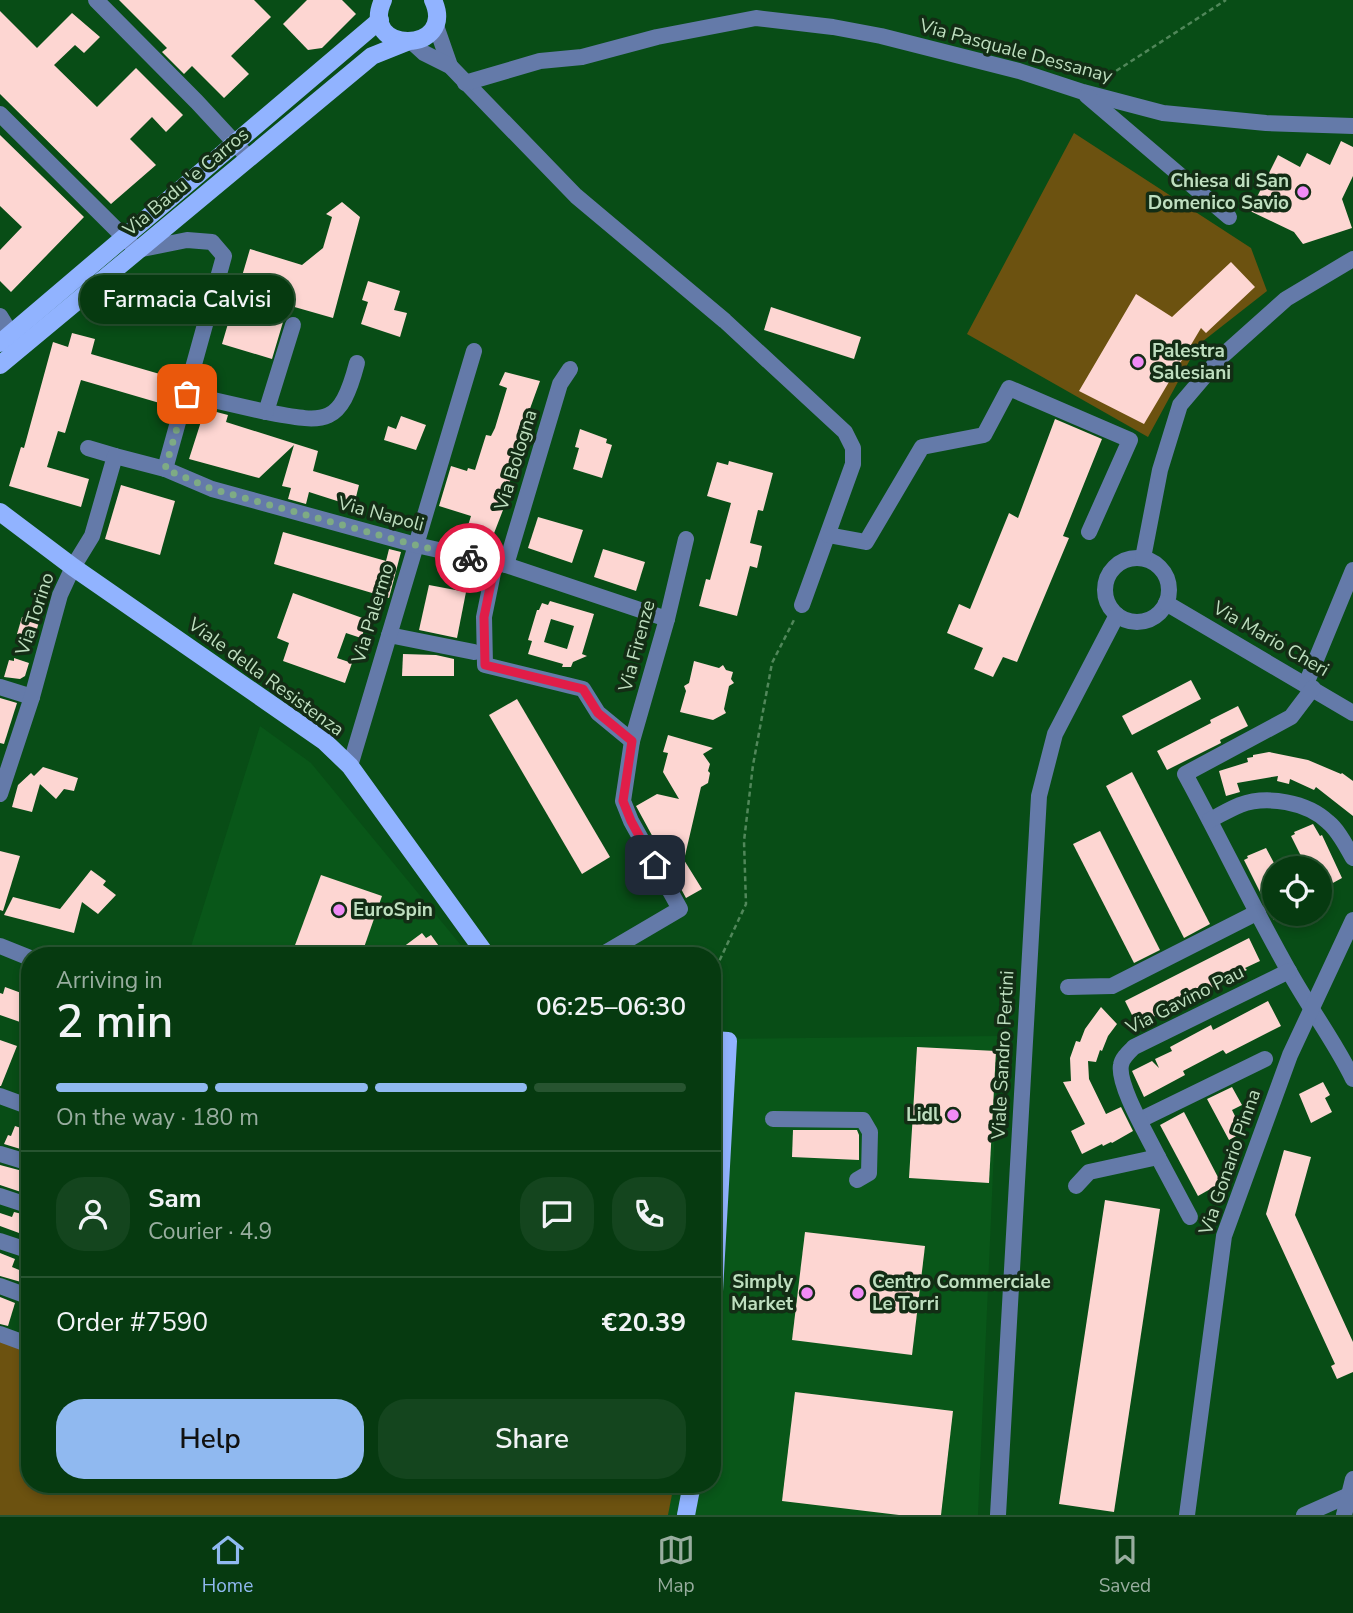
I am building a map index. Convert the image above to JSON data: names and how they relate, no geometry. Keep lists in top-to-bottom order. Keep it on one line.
{"streets":{"main road":["Via Badu 'e Carros","Viale della Resistenza"],"street":["Via Pasquale Dessanay","Via Bologna","Via Napoli","Via Palermo","Via Torino","Via Mario Cheri","Via Firenze","Via Gavino Pau","Viale Sandro Pertini","Via Gonario Pinna"]},"crossings":[["Via Bologna","Via Napoli"],["Via Bologna","Via Firenze"],["Via Napoli","Via Palermo"],["Via Napoli","Via Torino"],["Via Napoli","Via Firenze"],["Via Palermo","Viale della Resistenza"],["Via Torino","Viale della Resistenza"],["Via Mario Cheri","Viale Sandro Pertini"]],"places":["Chiesa di San Domenico Savio","Palestra Salesiani","Farmacia Calvisi","EuroSpin","Lidl","Simply Market","Centro Commerciale Le Torri"],"page":{"bubble":"Farmacia Calvisi","heading":["2 min","Arriving in","06:25–06:30"],"panel":["Sam","Courier · 4.9","Order #7590","€20.39"],"bar":"On the way · 180 m","buttons":["Help","Share"],"tabs":["Home","Map","Saved"]}}
